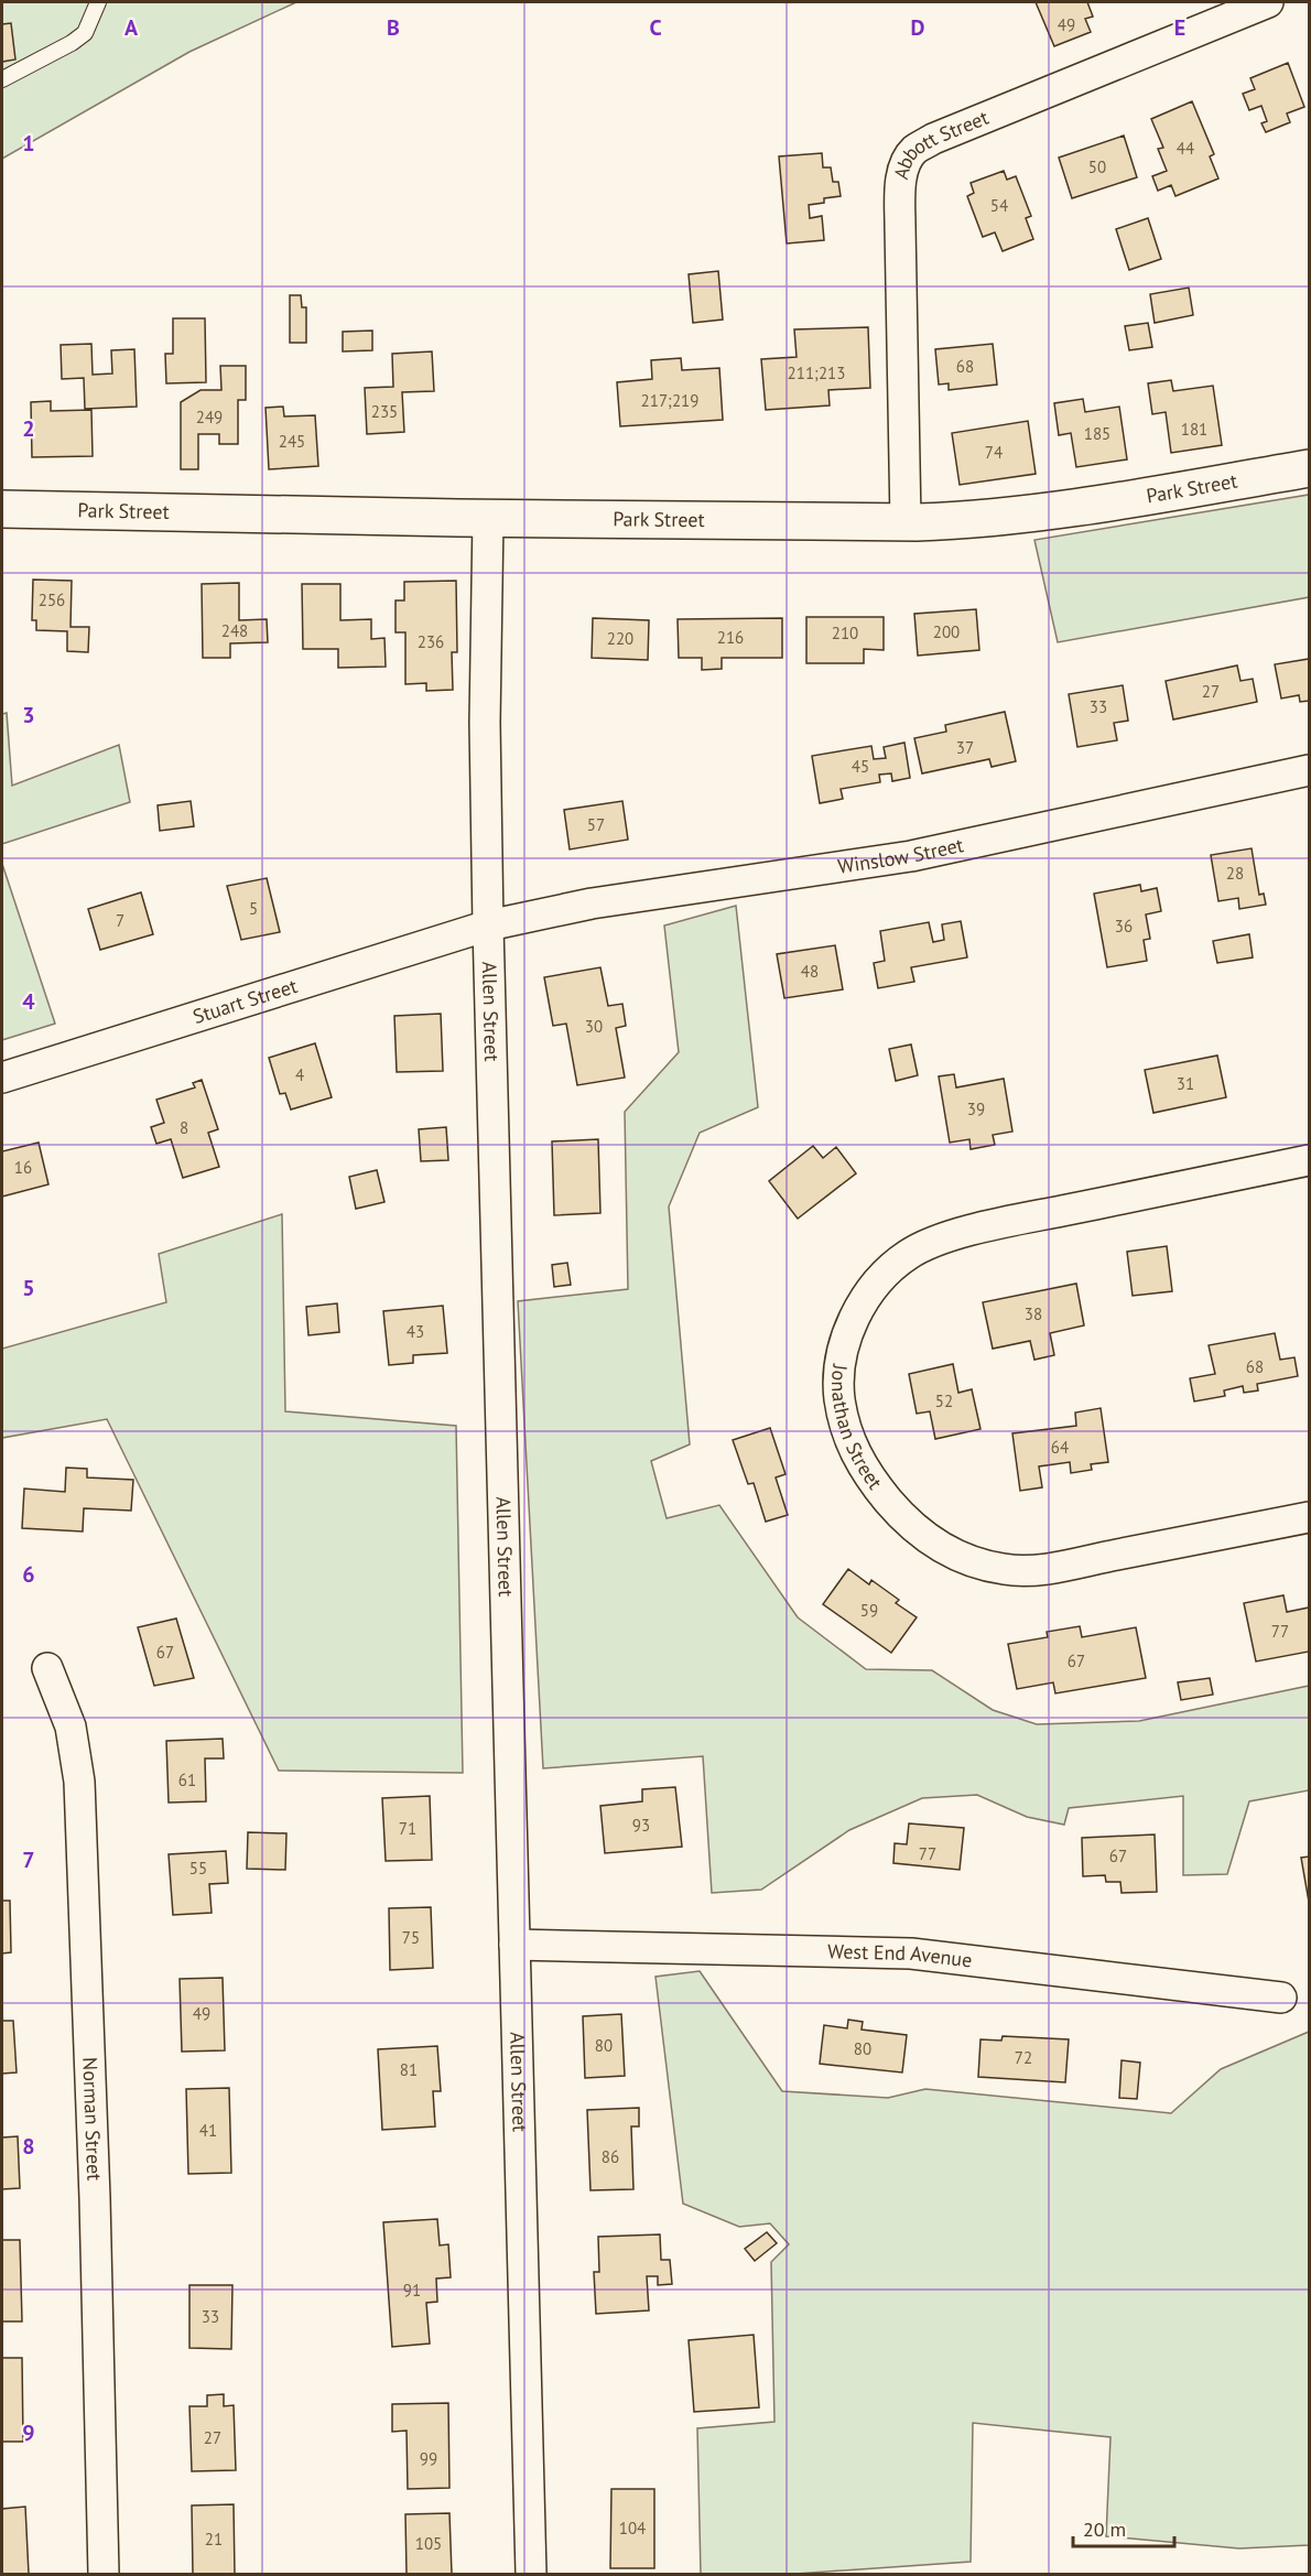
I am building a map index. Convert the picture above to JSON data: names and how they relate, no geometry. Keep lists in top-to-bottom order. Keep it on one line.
{"streets":{"street":["Abbott Street","Park Street","Winslow Street","Stuart Street","Allen Street","Jonathan Street","West End Avenue","Norman Street"]},"crossings":[["Abbott Street","Park Street"],["Park Street","Allen Street"],["Winslow Street","Stuart Street"],["Winslow Street","Allen Street"],["Stuart Street","Allen Street"],["Allen Street","West End Avenue"]],"house_numbers":["49","44","50","54","68","211;213","217;219","235","249","181","185","245","74","256","248","200","210","216","220","236","27","33","37","45","57","28","5","7","36","48","30","4","31","39","8","16","38","43","68","52","64","59","77","67","67","61","93","71","77","67","55","75","49","80","80","72","81","41","86","91","33","27","99","104","21","105"],"scale_bar":"20 m","grid":{"columns":["A","B","C","D","E"],"rows":["1","2","3","4","5","6","7","8","9"]}}
